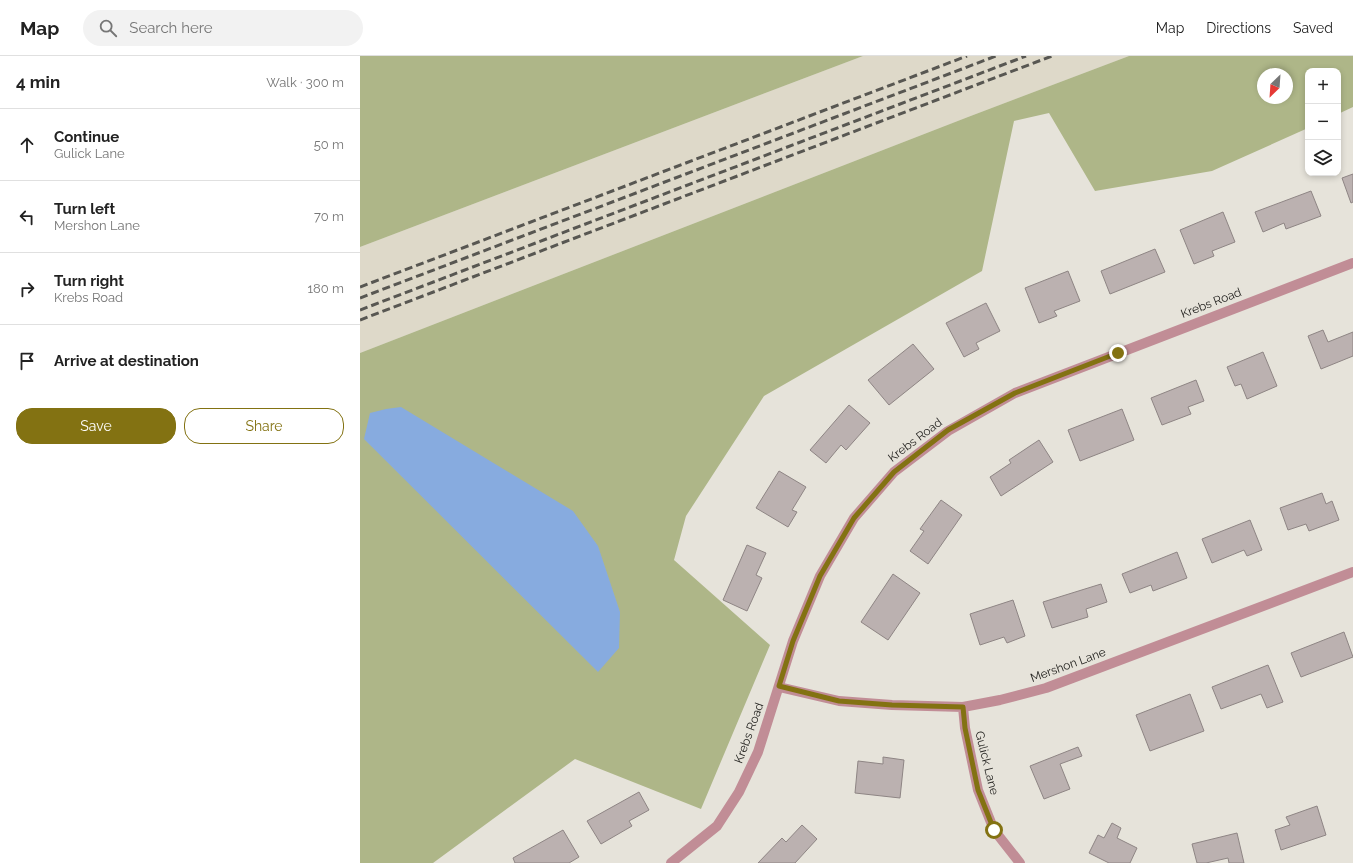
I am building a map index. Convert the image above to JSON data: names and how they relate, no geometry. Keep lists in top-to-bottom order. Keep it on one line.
{"streets":{"street":["Krebs Road","Mershon Lane","Gulick Lane"]},"crossings":[["Krebs Road","Mershon Lane"],["Mershon Lane","Gulick Lane"]],"north":"bottom left","page":{"header":"Map","search":"Search here","nav":["Map","Directions","Saved"],"heading":["4 min","Walk · 300 m"],"map_buttons":["+","−"],"list":[["Continue","Gulick Lane","50 m"],["Turn left","Mershon Lane","70 m"],["Turn right","Krebs Road","180 m"],"Arrive at destination"],"buttons":["Save","Share"]}}
